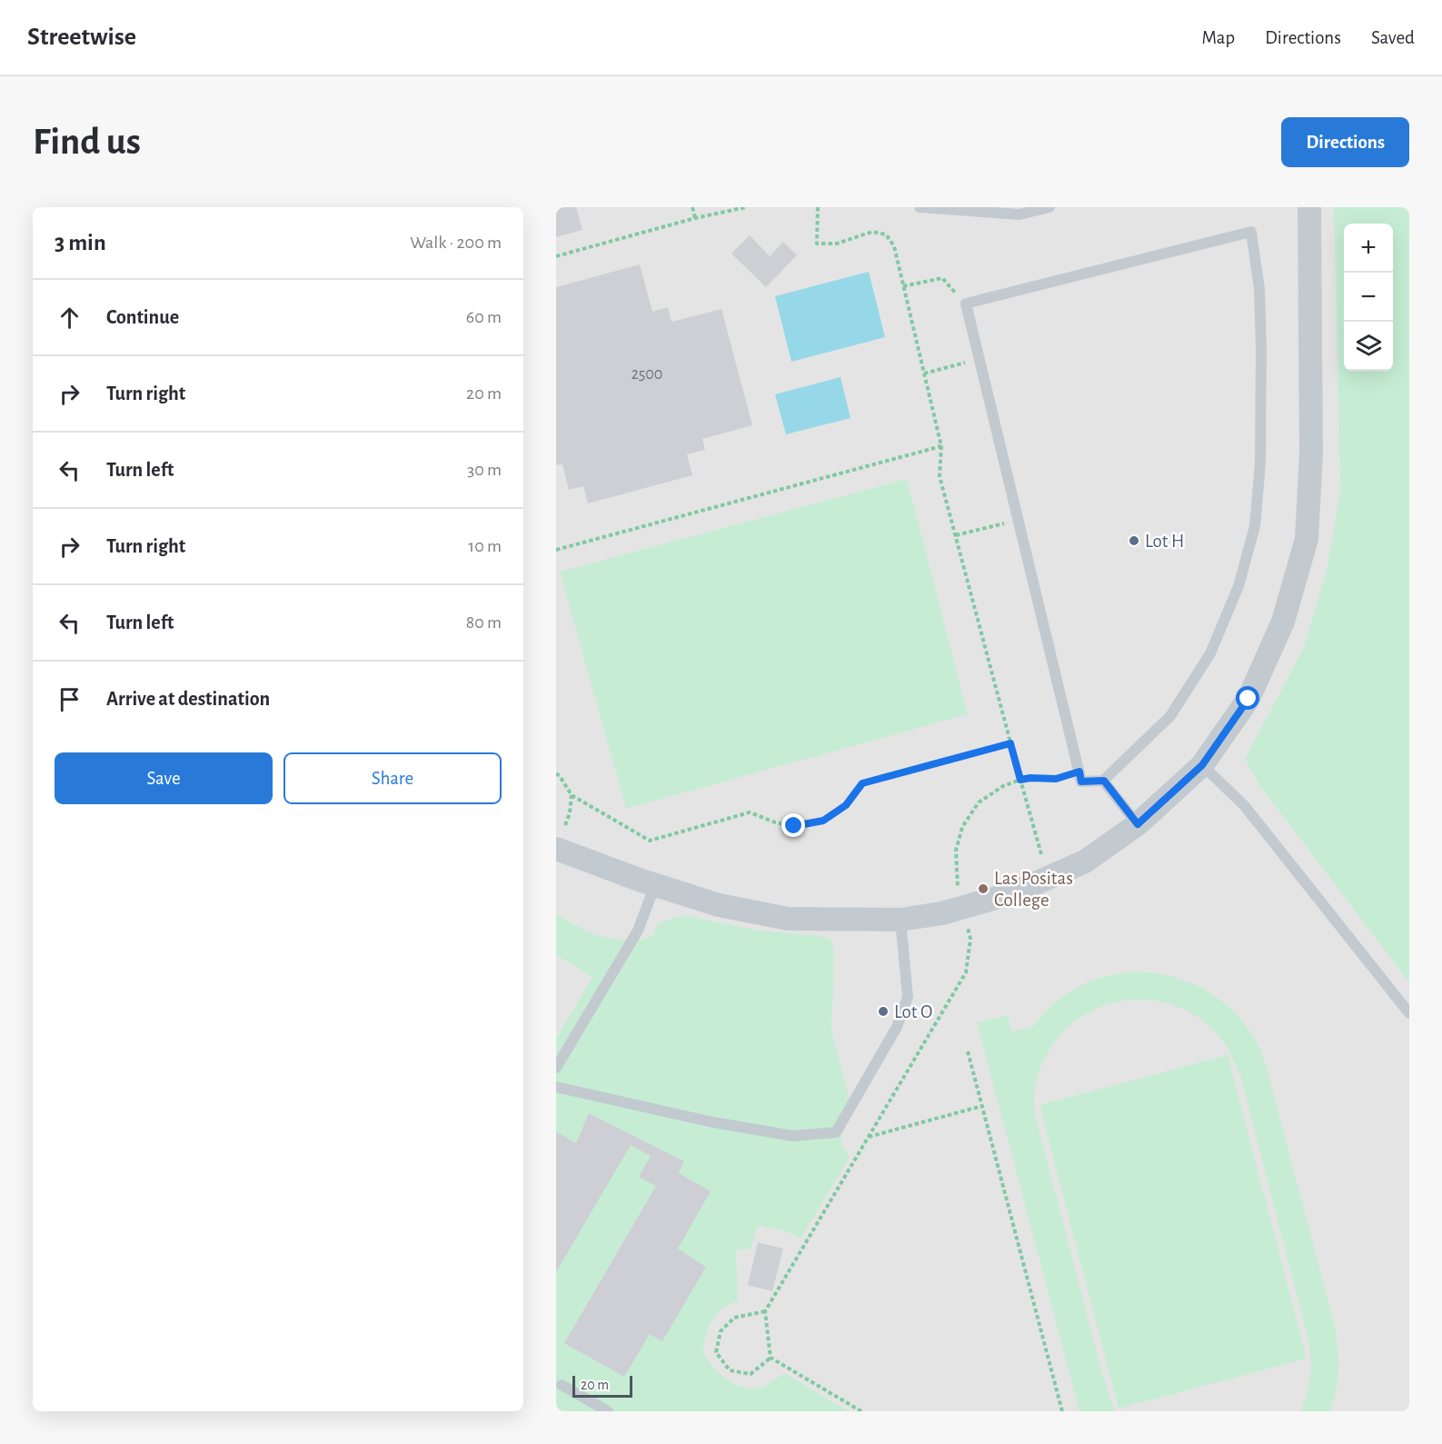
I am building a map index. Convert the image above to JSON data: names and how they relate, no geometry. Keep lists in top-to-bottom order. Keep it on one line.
{"places":["Lot H","Las Positas College","Lot O"],"house_numbers":["2500"],"scale_bar":"20 m","page":{"header":"Streetwise","nav":["Map","Directions","Saved"],"buttons":["Directions",["Save","Share"]],"title":"Find us","heading":["3 min","Walk · 200 m"],"map_buttons":["+","−"],"list":[["Continue","60 m"],["Turn right","20 m"],["Turn left","30 m"],["Turn right","10 m"],["Turn left","80 m"],"Arrive at destination"],"scale":"20 m"}}
